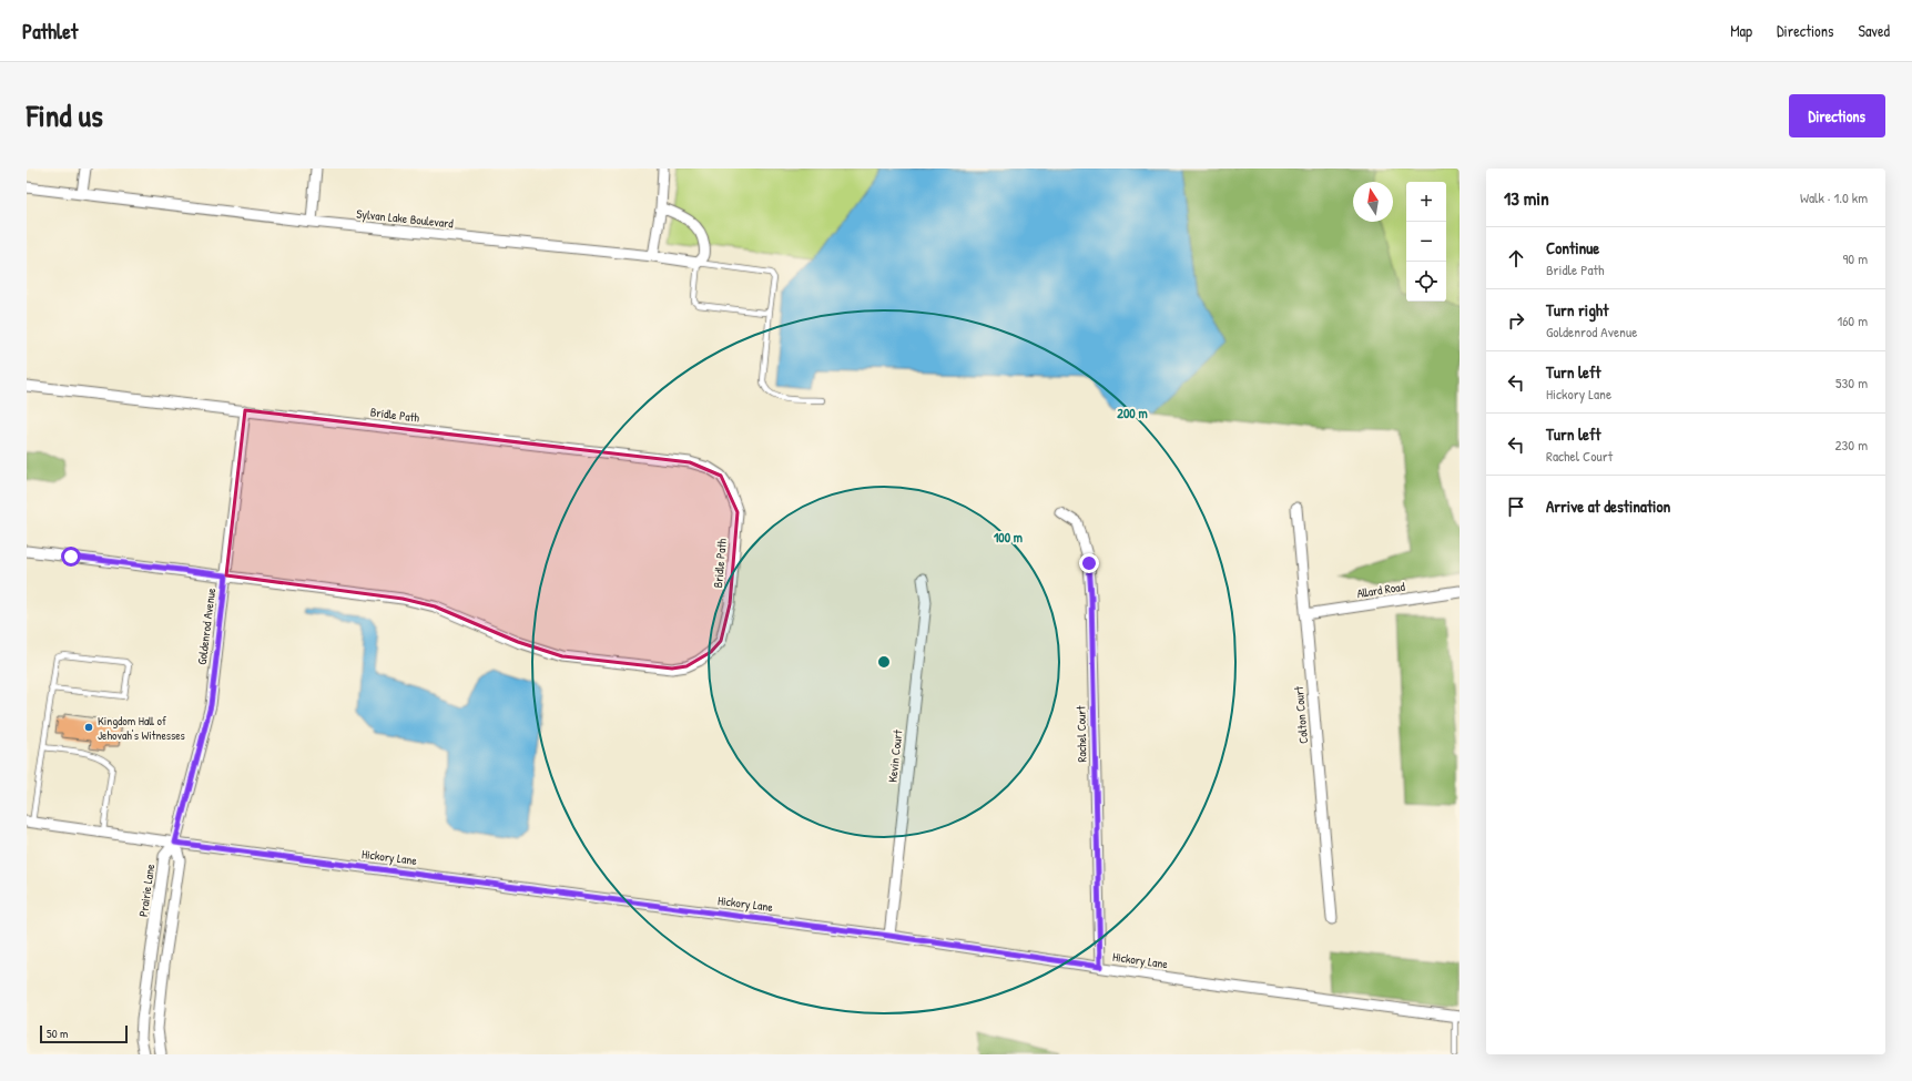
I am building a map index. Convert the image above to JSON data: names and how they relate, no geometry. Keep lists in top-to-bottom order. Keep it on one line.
{"streets":{"street":["Sylvan Lake Boulevard","Bridle Path","Allard Road","Goldenrod Avenue","Colton Court","Rachel Court","Kevin Court","Hickory Lane","Prairie Lane"]},"crossings":[["Bridle Path","Goldenrod Avenue"],["Allard Road","Colton Court"],["Goldenrod Avenue","Hickory Lane"],["Goldenrod Avenue","Prairie Lane"],["Rachel Court","Hickory Lane"],["Kevin Court","Hickory Lane"],["Hickory Lane","Prairie Lane"]],"places":["Kingdom Hall of Jehovah's Witnesses"],"scale_bar":"50 m","north":"top","page":{"header":"Pathlet","nav":["Map","Directions","Saved"],"title":"Find us","buttons":"Directions","heading":["13 min","Walk · 1.0 km"],"map_buttons":["+","−"],"list":[["Continue","Bridle Path","90 m"],["Turn right","Goldenrod Avenue","160 m"],["Turn left","Hickory Lane","530 m"],["Turn left","Rachel Court","230 m"],"Arrive at destination"],"scale":"50 m"},"rings":["200 m","100 m"]}
